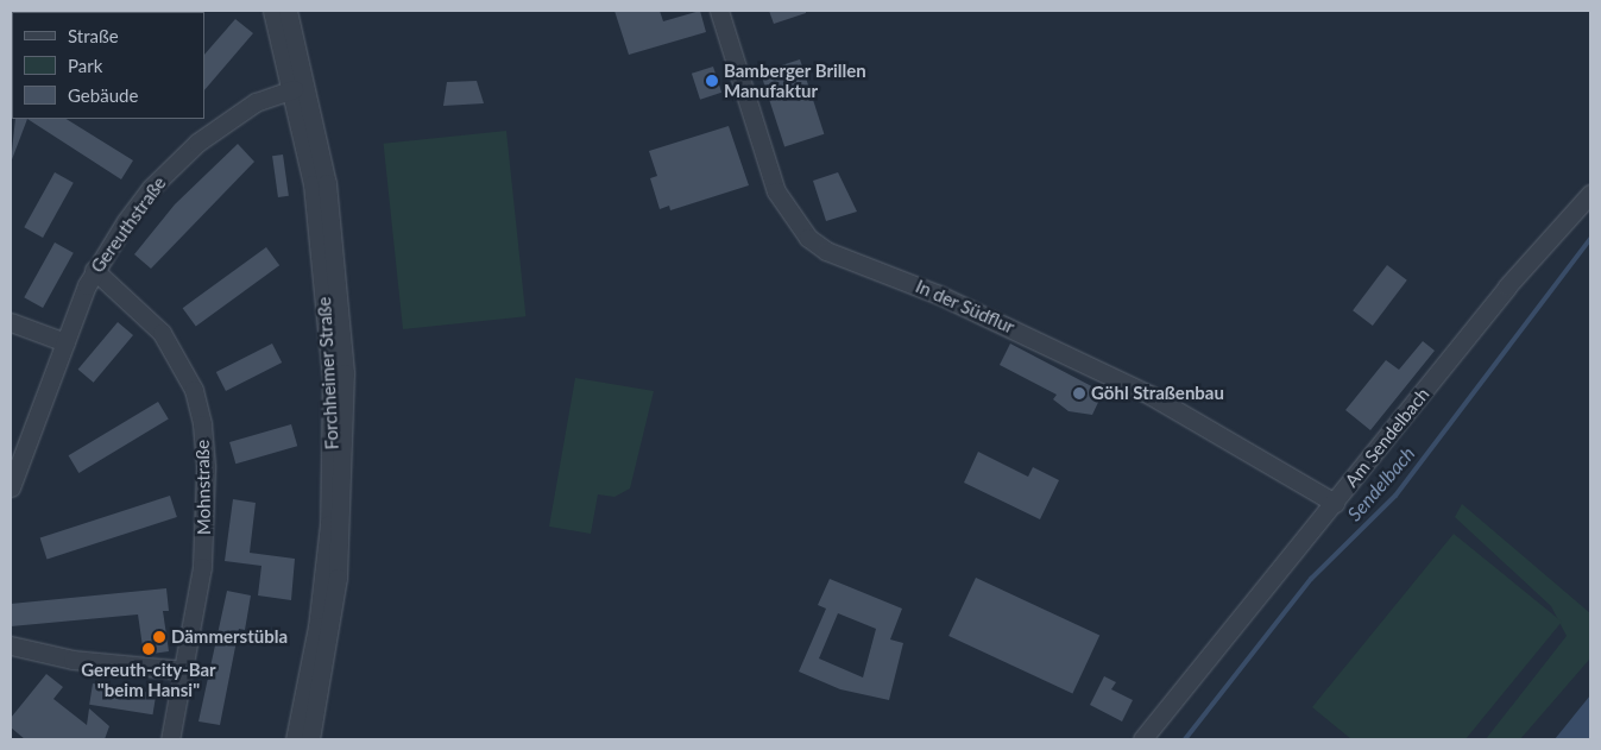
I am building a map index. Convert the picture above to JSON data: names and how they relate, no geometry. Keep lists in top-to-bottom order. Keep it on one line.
{"streets":{"street":["Gereuthstraße","In der Südflur","Forchheimer Straße","Am Sendelbach","Mohnstraße"]},"crossings":[["Gereuthstraße","Forchheimer Straße"],["Gereuthstraße","Mohnstraße"],["In der Südflur","Am Sendelbach"]],"water":["Sendelbach"],"places":["Bamberger Brillen Manufaktur","Göhl Straßenbau","Dämmerstübla","Gereuth-city-Bar \"beim Hansi\""],"legend":["Straße","Park","Gebäude"]}
